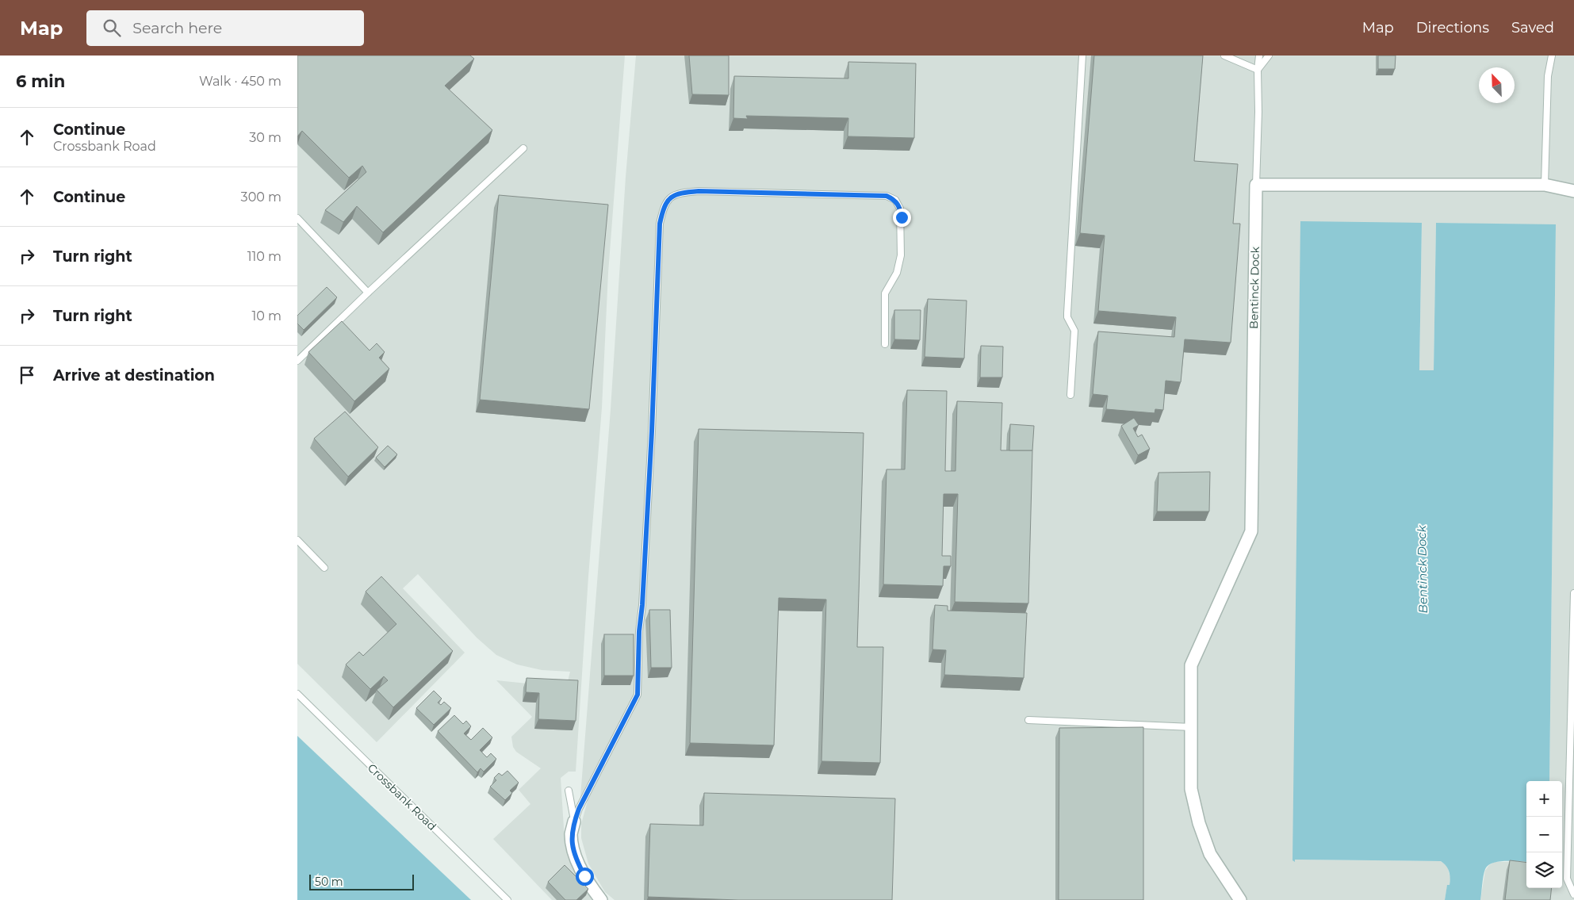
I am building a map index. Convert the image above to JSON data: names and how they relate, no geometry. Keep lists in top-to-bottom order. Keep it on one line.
{"streets":{"street":["Bentinck Dock"],"lane":["Crossbank Road"]},"water":["Bentinck Dock"],"scale_bar":"50 m","north":"top left","page":{"header":"Map","search":"Search here","nav":["Map","Directions","Saved"],"heading":["6 min","Walk · 450 m"],"list":[["Continue","Crossbank Road","30 m"],["Continue","300 m"],["Turn right","110 m"],["Turn right","10 m"],"Arrive at destination"],"map_buttons":["+","−"],"scale":"50 m"}}
